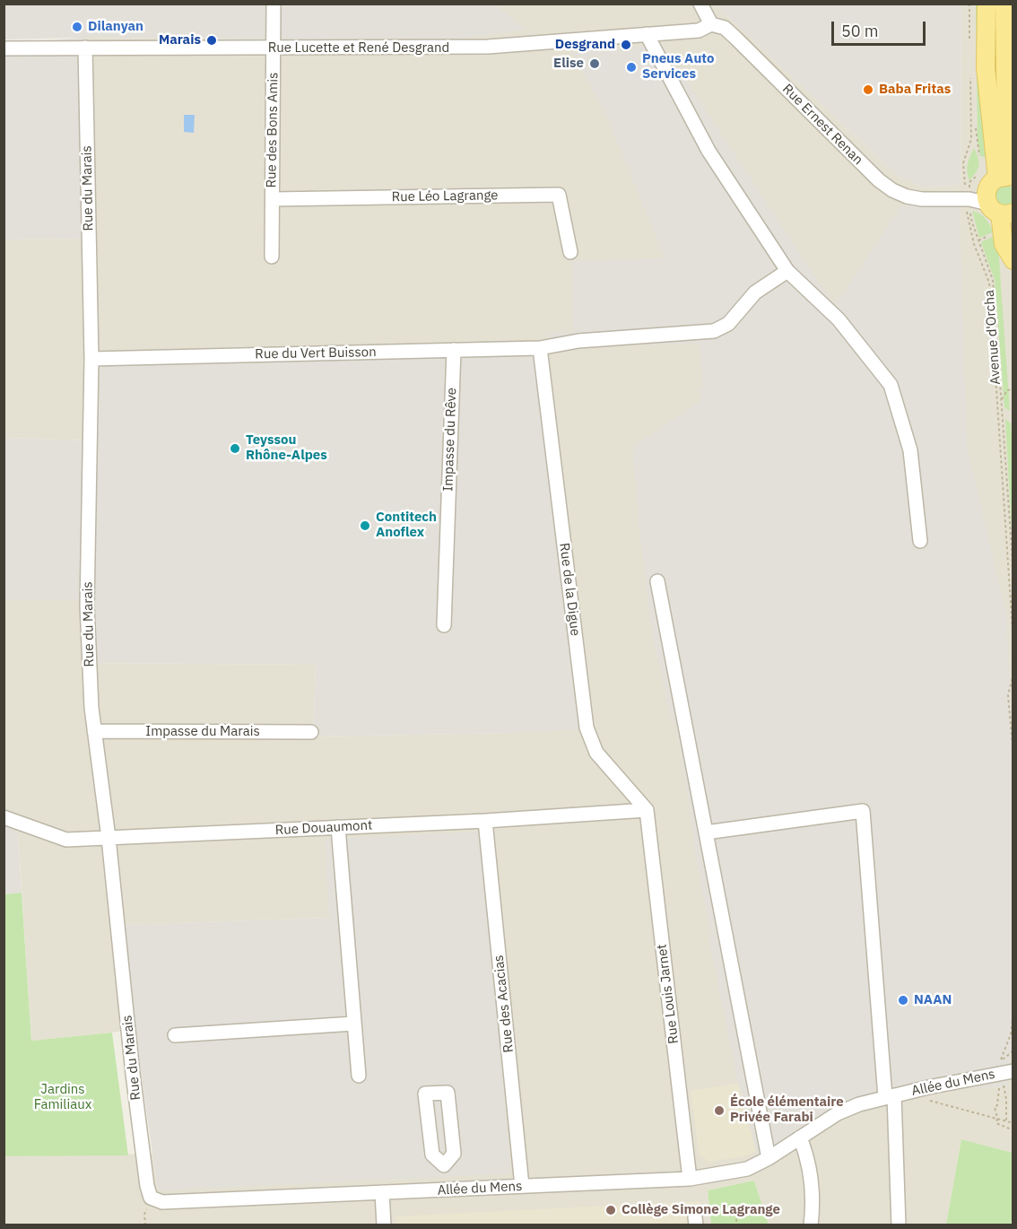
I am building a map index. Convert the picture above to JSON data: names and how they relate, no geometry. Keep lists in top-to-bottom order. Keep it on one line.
{"streets":{"street":["Rue Lucette et René Desgrand","Rue Ernest Renan","Rue des Bons Amis","Rue du Marais","Rue Léo Lagrange","Rue du Vert Buisson","Impasse du Rêve","Rue de la Digue","Impasse du Marais","Rue Douaumont","Rue Louis Jarnet","Rue des Acacias","Allée du Mens"],"path":["Avenue d'Orcha"]},"crossings":[["Rue Lucette et René Desgrand","Rue Ernest Renan"],["Rue Lucette et René Desgrand","Rue des Bons Amis"],["Rue Lucette et René Desgrand","Rue du Marais"],["Rue Ernest Renan","Avenue d'Orcha"],["Rue des Bons Amis","Rue Léo Lagrange"],["Rue du Marais","Rue du Vert Buisson"],["Rue du Marais","Impasse du Marais"],["Rue du Marais","Rue Douaumont"],["Rue du Marais","Allée du Mens"],["Rue du Vert Buisson","Impasse du Rêve"],["Rue du Vert Buisson","Rue de la Digue"],["Rue de la Digue","Rue Douaumont"],["Rue de la Digue","Rue Louis Jarnet"],["Rue Douaumont","Rue Louis Jarnet"],["Rue Douaumont","Rue des Acacias"],["Rue Louis Jarnet","Allée du Mens"],["Rue des Acacias","Allée du Mens"]],"parks":["Jardins Familiaux"],"places":["Dilanyan","Marais","Desgrand","Elise","Pneus Auto Services","Baba Fritas","Teyssou Rhône-Alpes","Contitech Anoflex","NAAN","École élémentaire Privée Farabi","Collège Simone Lagrange"],"scale_bar":"50 m"}
